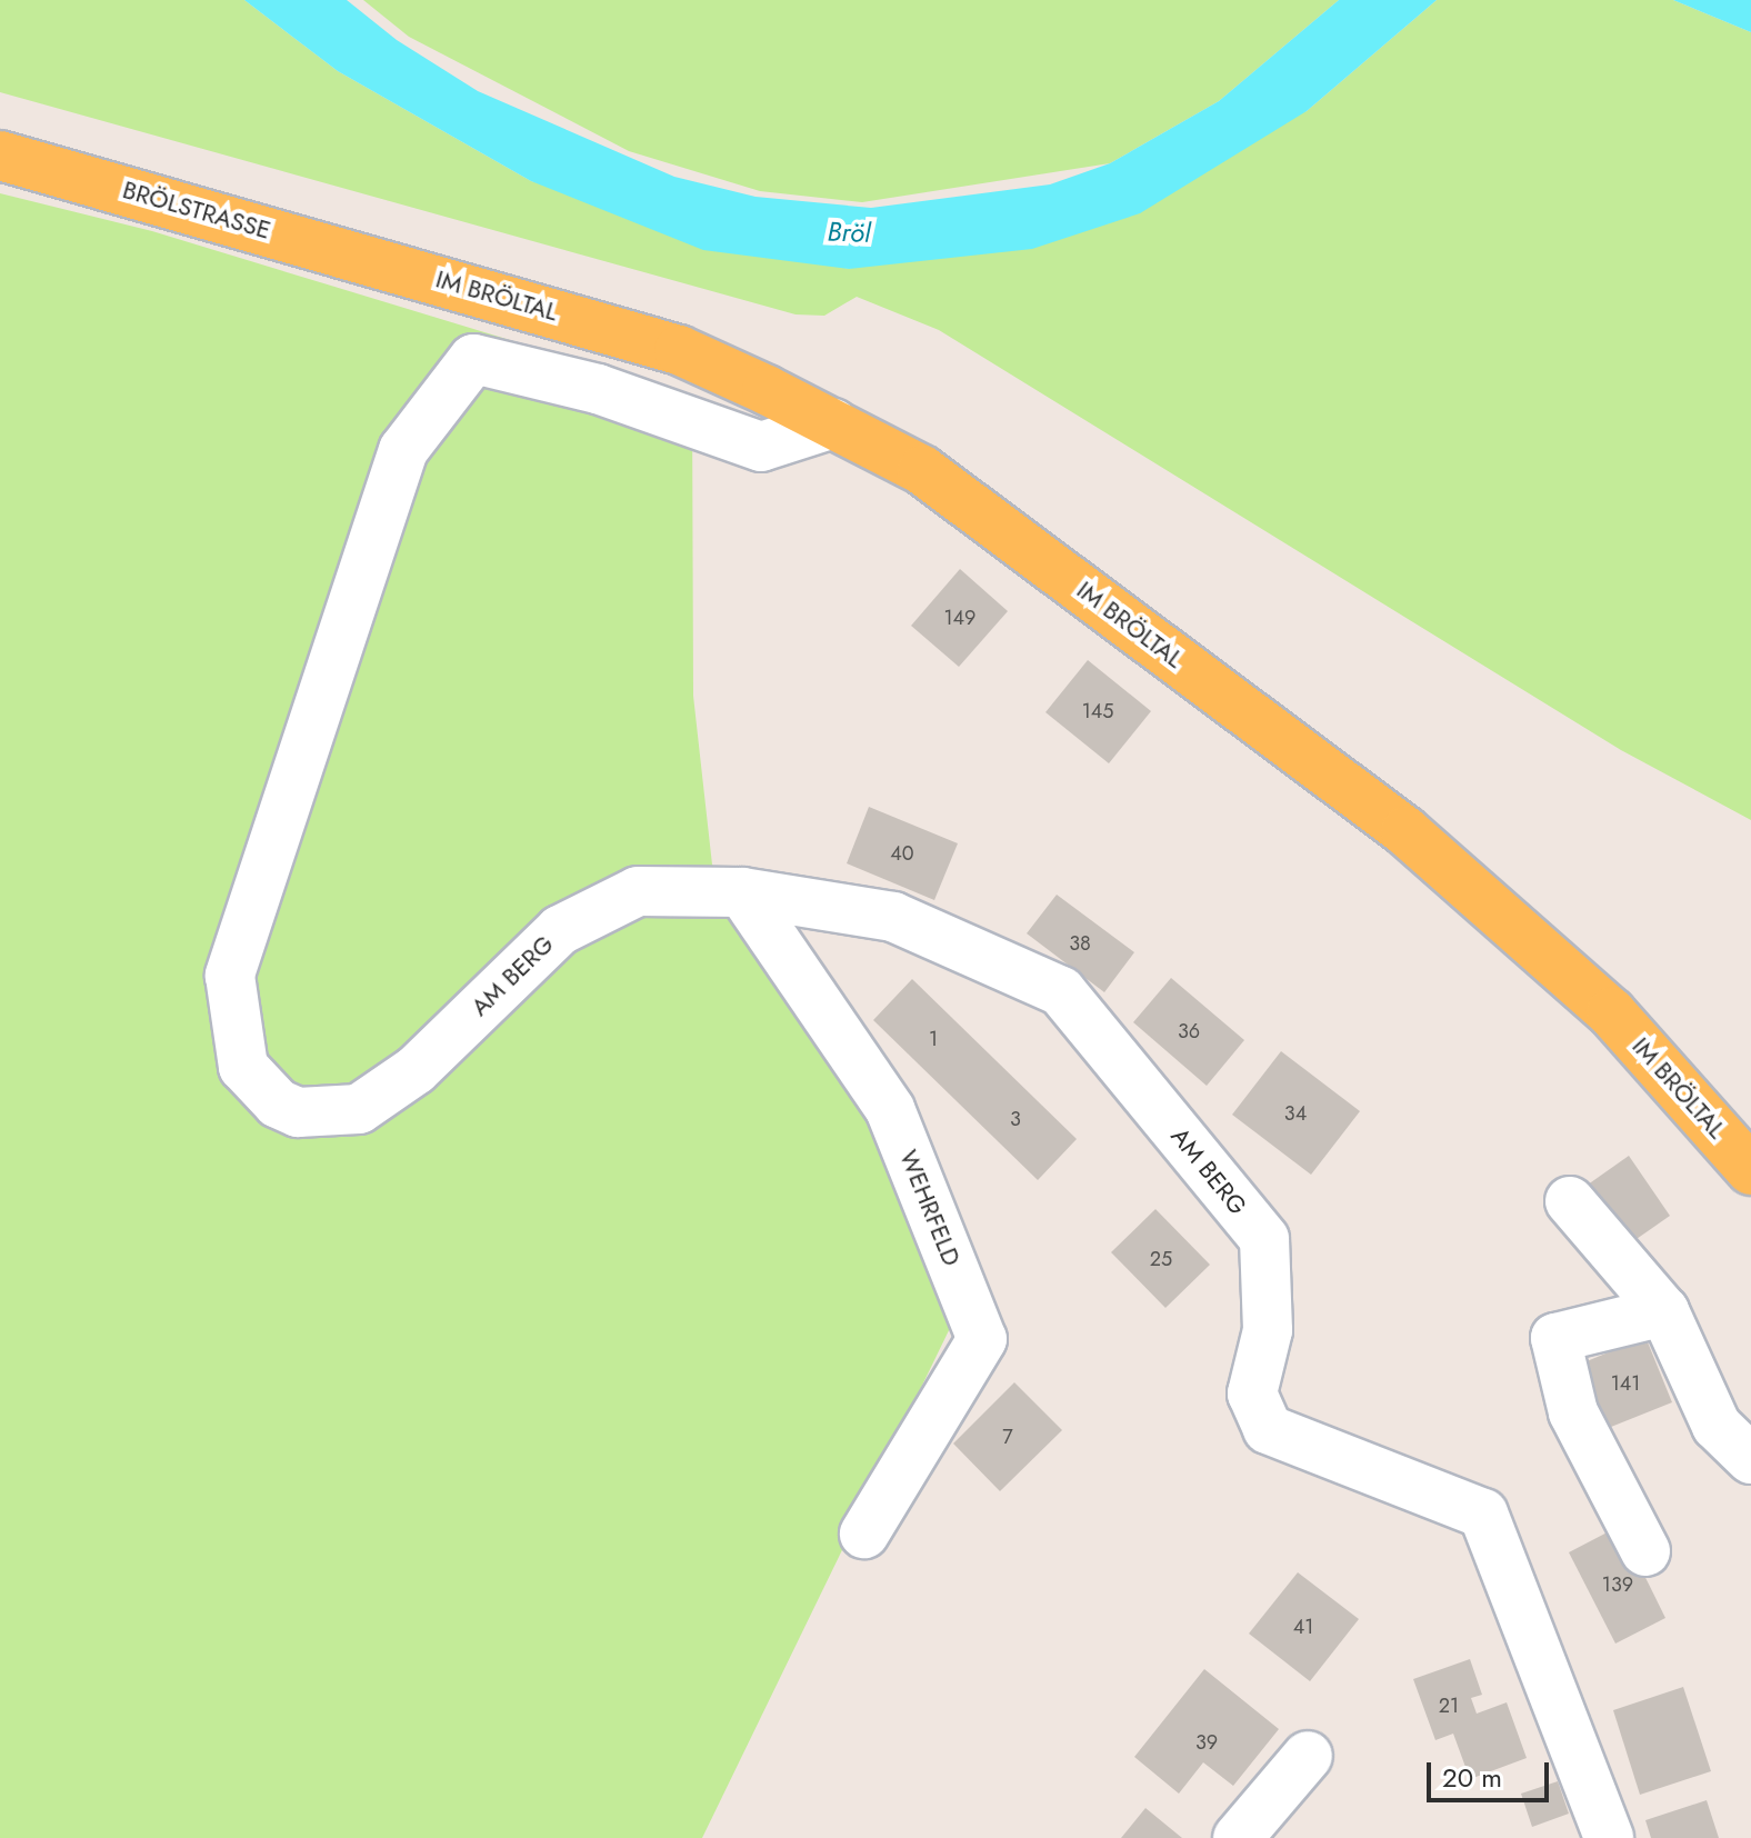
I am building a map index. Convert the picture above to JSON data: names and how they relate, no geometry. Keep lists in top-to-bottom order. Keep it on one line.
{"streets":{"main road":["BRÖLSTRASSE","IM BRÖLTAL"],"street":["AM BERG","WEHRFELD"]},"crossings":[["BRÖLSTRASSE","IM BRÖLTAL"],["IM BRÖLTAL","AM BERG"],["AM BERG","WEHRFELD"]],"water":["Bröl"],"house_numbers":["149","145","40","38","36","1","34","3","25","141","7","139","41","21","39"],"scale_bar":"20 m"}
